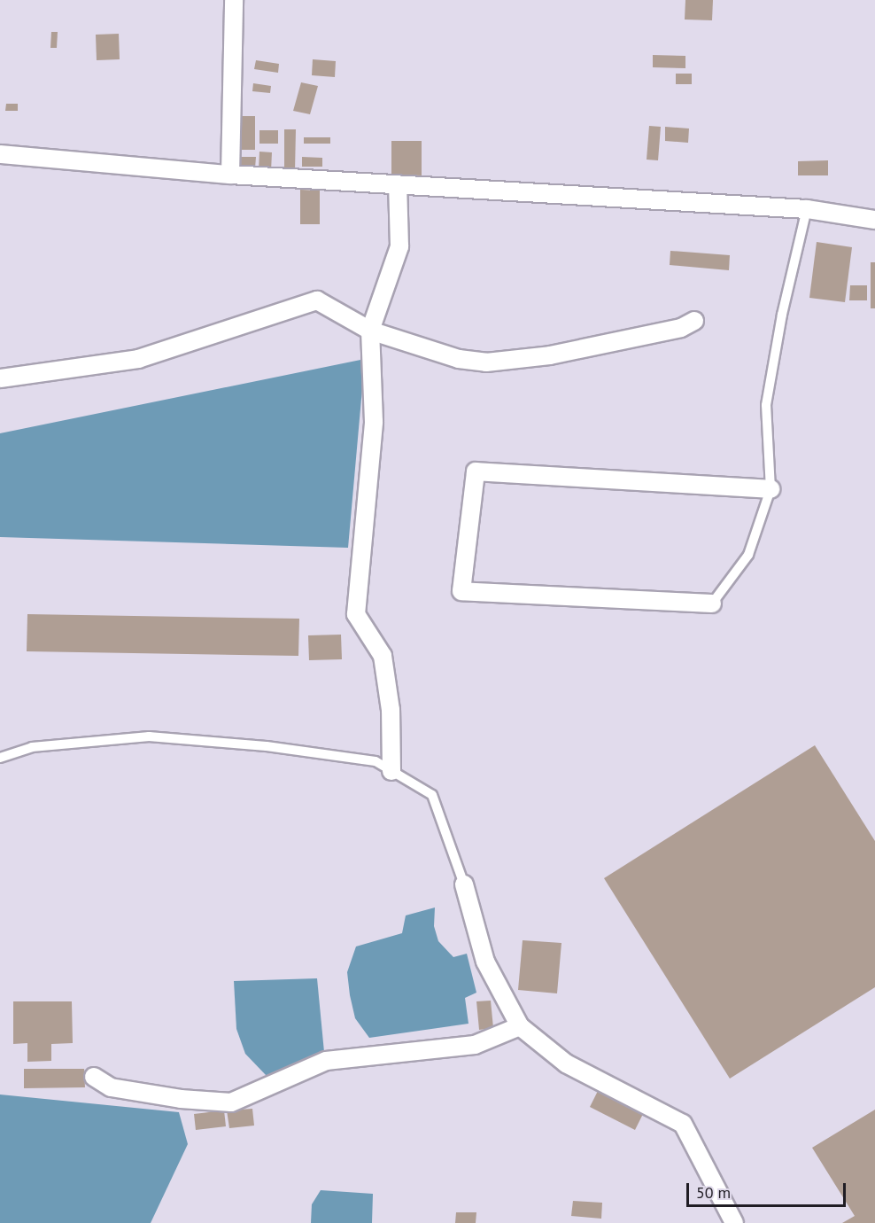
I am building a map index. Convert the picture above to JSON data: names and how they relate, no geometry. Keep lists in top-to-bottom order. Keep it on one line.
{"scale_bar":"50 m"}
